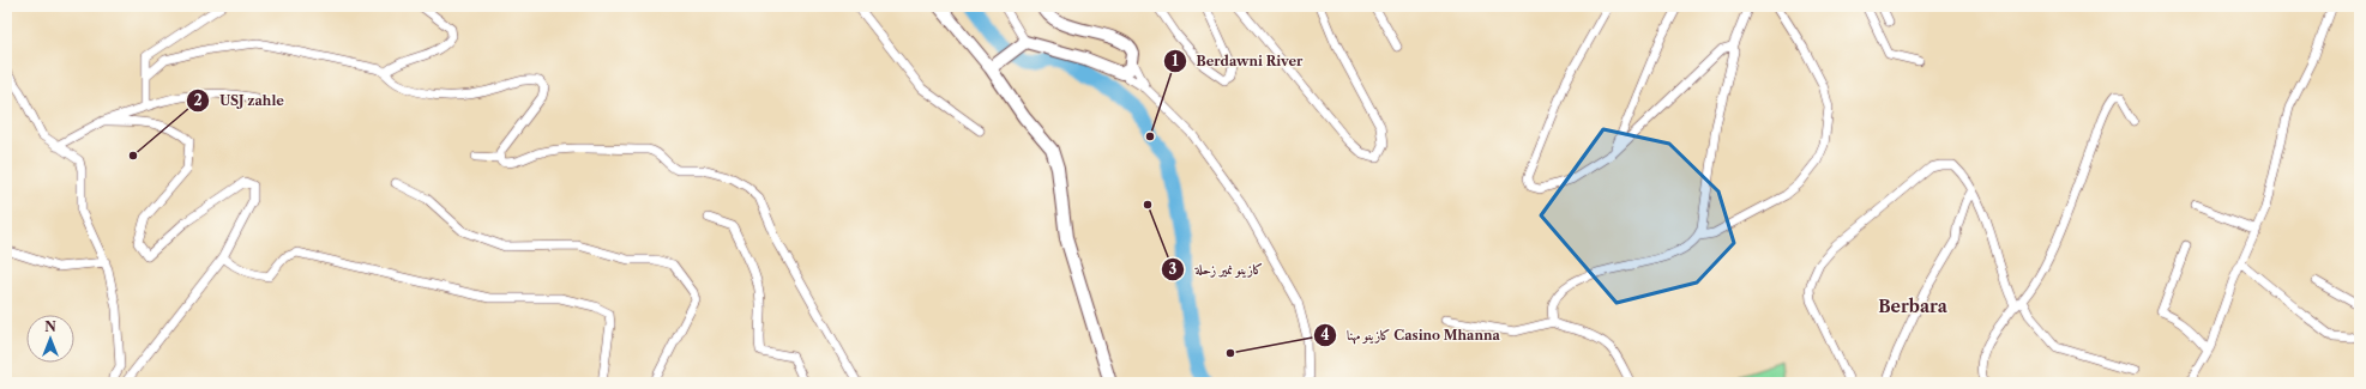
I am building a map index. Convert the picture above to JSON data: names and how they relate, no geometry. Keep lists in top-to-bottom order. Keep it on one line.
{"districts":["Berbara"],"places":["Berdawni River","USJ zahle","كازينو نمير زحلة","كازينو مهنا Casino Mhanna"],"north":"top"}
